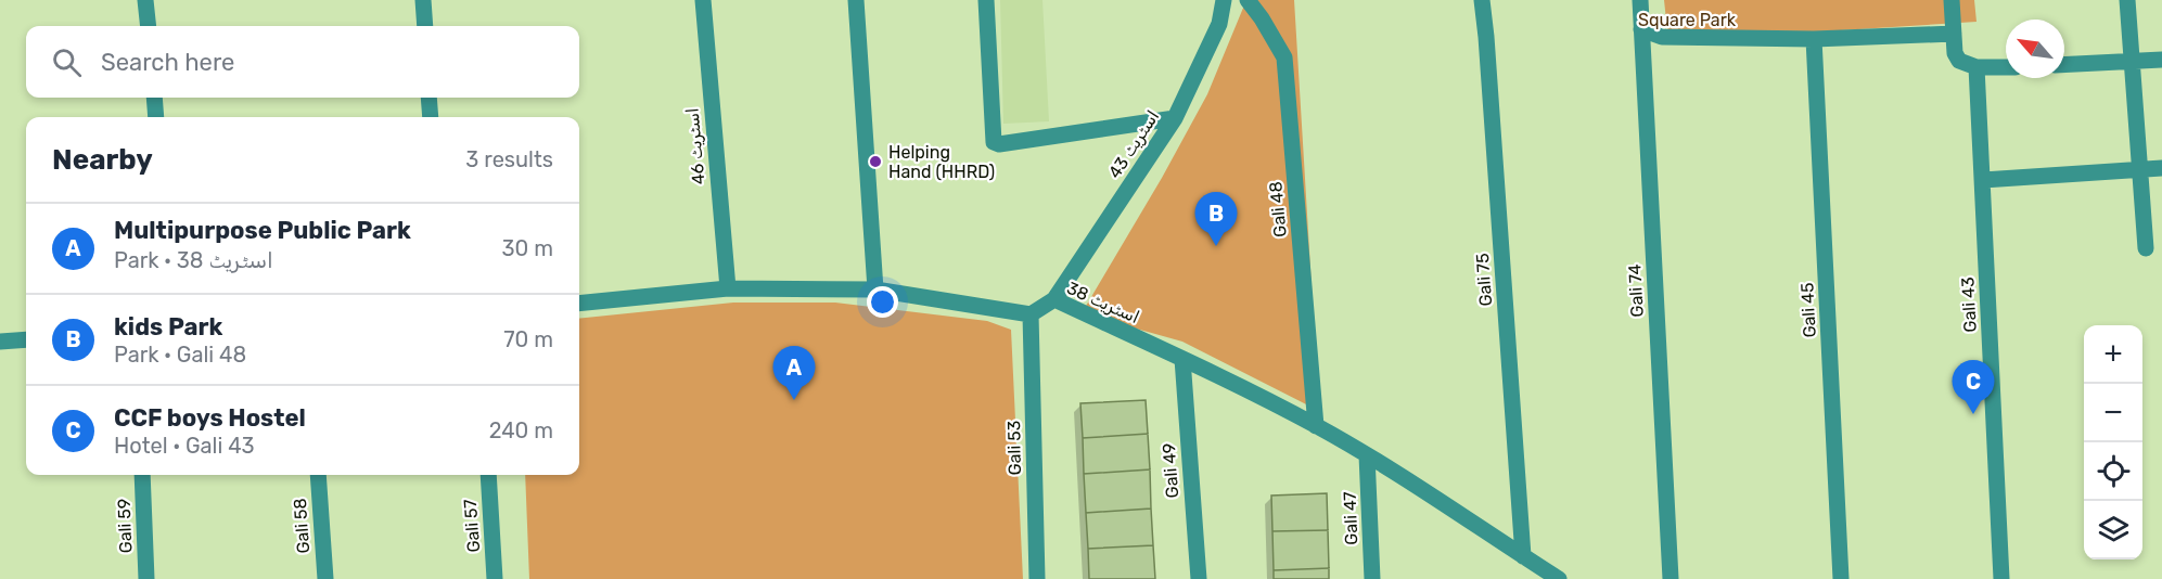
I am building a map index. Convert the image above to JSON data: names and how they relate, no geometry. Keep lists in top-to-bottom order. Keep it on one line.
{"streets":{"street":["اسٹریٹ 43","اسٹریٹ 46","Gali 48","Gali 75","Gali 74","اسٹریٹ 38","Gali 43","Gali 45","Gali 53","Gali 49","Gali 47","Gali 59","Gali 58","Gali 57"]},"crossings":[["اسٹریٹ 43","اسٹریٹ 38"],["Gali 48","اسٹریٹ 38"],["Gali 75","اسٹریٹ 38"],["اسٹریٹ 38","Gali 53"],["اسٹریٹ 38","Gali 49"],["اسٹریٹ 38","Gali 47"]],"parks":["Square Park"],"places":["Helping Hand (HHRD)"],"north":"top left","page":{"search":"Search here","heading":["Nearby","3 results"],"pins":["B","A","C"],"list":[{"mark":"A","name":"Multipurpose Public Park","note":"Park · اسٹریٹ 38","value":"30 m"},{"mark":"B","name":"kids Park","note":"Park · Gali 48","value":"70 m"},{"mark":"C","name":"CCF boys Hostel","note":"Hotel · Gali 43","value":"240 m"}],"map_buttons":["+","−"]}}
